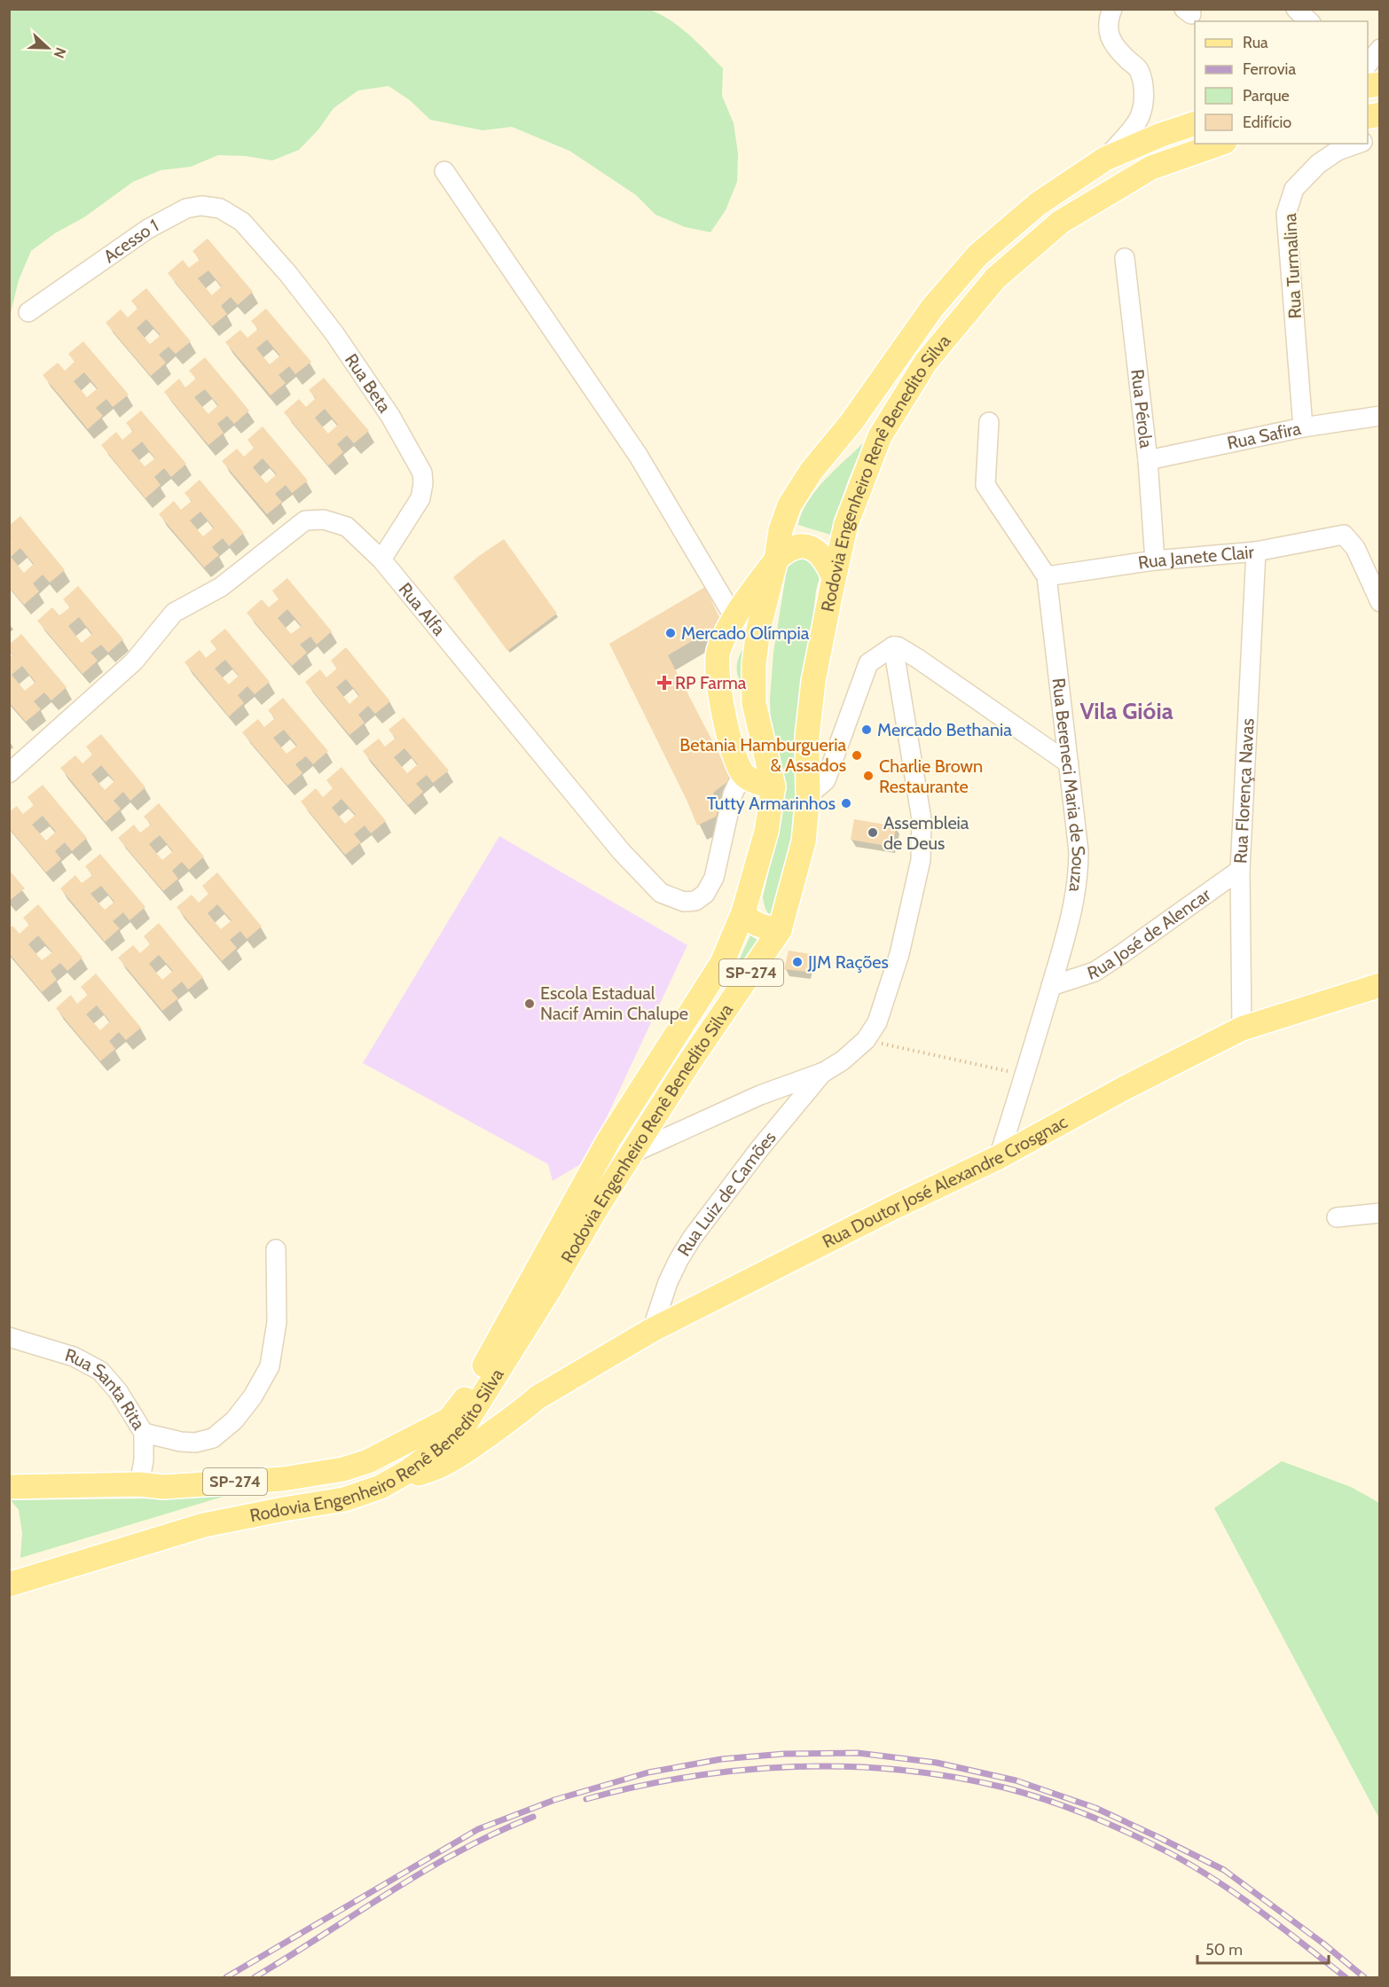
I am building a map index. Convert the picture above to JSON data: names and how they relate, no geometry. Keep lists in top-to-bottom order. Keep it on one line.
{"streets":{"main road":["Rodovia Engenheiro Renê Benedito Silva","SP-274","Rua Doutor José Alexandre Crosgnac"],"street":["Acesso 1","Rua Turmalina","Rua Beta","Rua Pérola","Rua Safira","Rua Janete Clair","Rua Alfa","Rua Bereneci Maria de Souza","Rua Florença Navas","Rua José de Alencar","Rua Luiz de Camões","Rua Santa Rita"]},"crossings":[["Acesso 1","Rua Beta"],["Rua Turmalina","Rua Safira"],["Rua Beta","Rua Alfa"],["Rua Pérola","Rua Safira"],["Rua Pérola","Rua Janete Clair"],["Rodovia Engenheiro Renê Benedito Silva","Rua Doutor José Alexandre Crosgnac"],["Rodovia Engenheiro Renê Benedito Silva","Rua Santa Rita"],["Rua Janete Clair","Rua Bereneci Maria de Souza"],["Rua Janete Clair","Rua Florença Navas"],["Rua Bereneci Maria de Souza","Rua José de Alencar"],["Rua Bereneci Maria de Souza","Rua Doutor José Alexandre Crosgnac"],["Rua Florença Navas","Rua José de Alencar"],["Rua Florença Navas","Rua Doutor José Alexandre Crosgnac"],["Rua Doutor José Alexandre Crosgnac","Rua Luiz de Camões"]],"districts":["Vila Gióia"],"places":{"other":["Mercado Olímpia","Mercado Bethania","Betania Hamburgueria & Assados","Charlie Brown Restaurante","Tutty Armarinhos","Assembleia de Deus","JJM Rações","Escola Estadual Nacif Amin Chalupe"],"health":["RP Farma"]},"legend":["Rua","Ferrovia","Parque","Edifício"],"scale_bar":"50 m","north":"right"}
